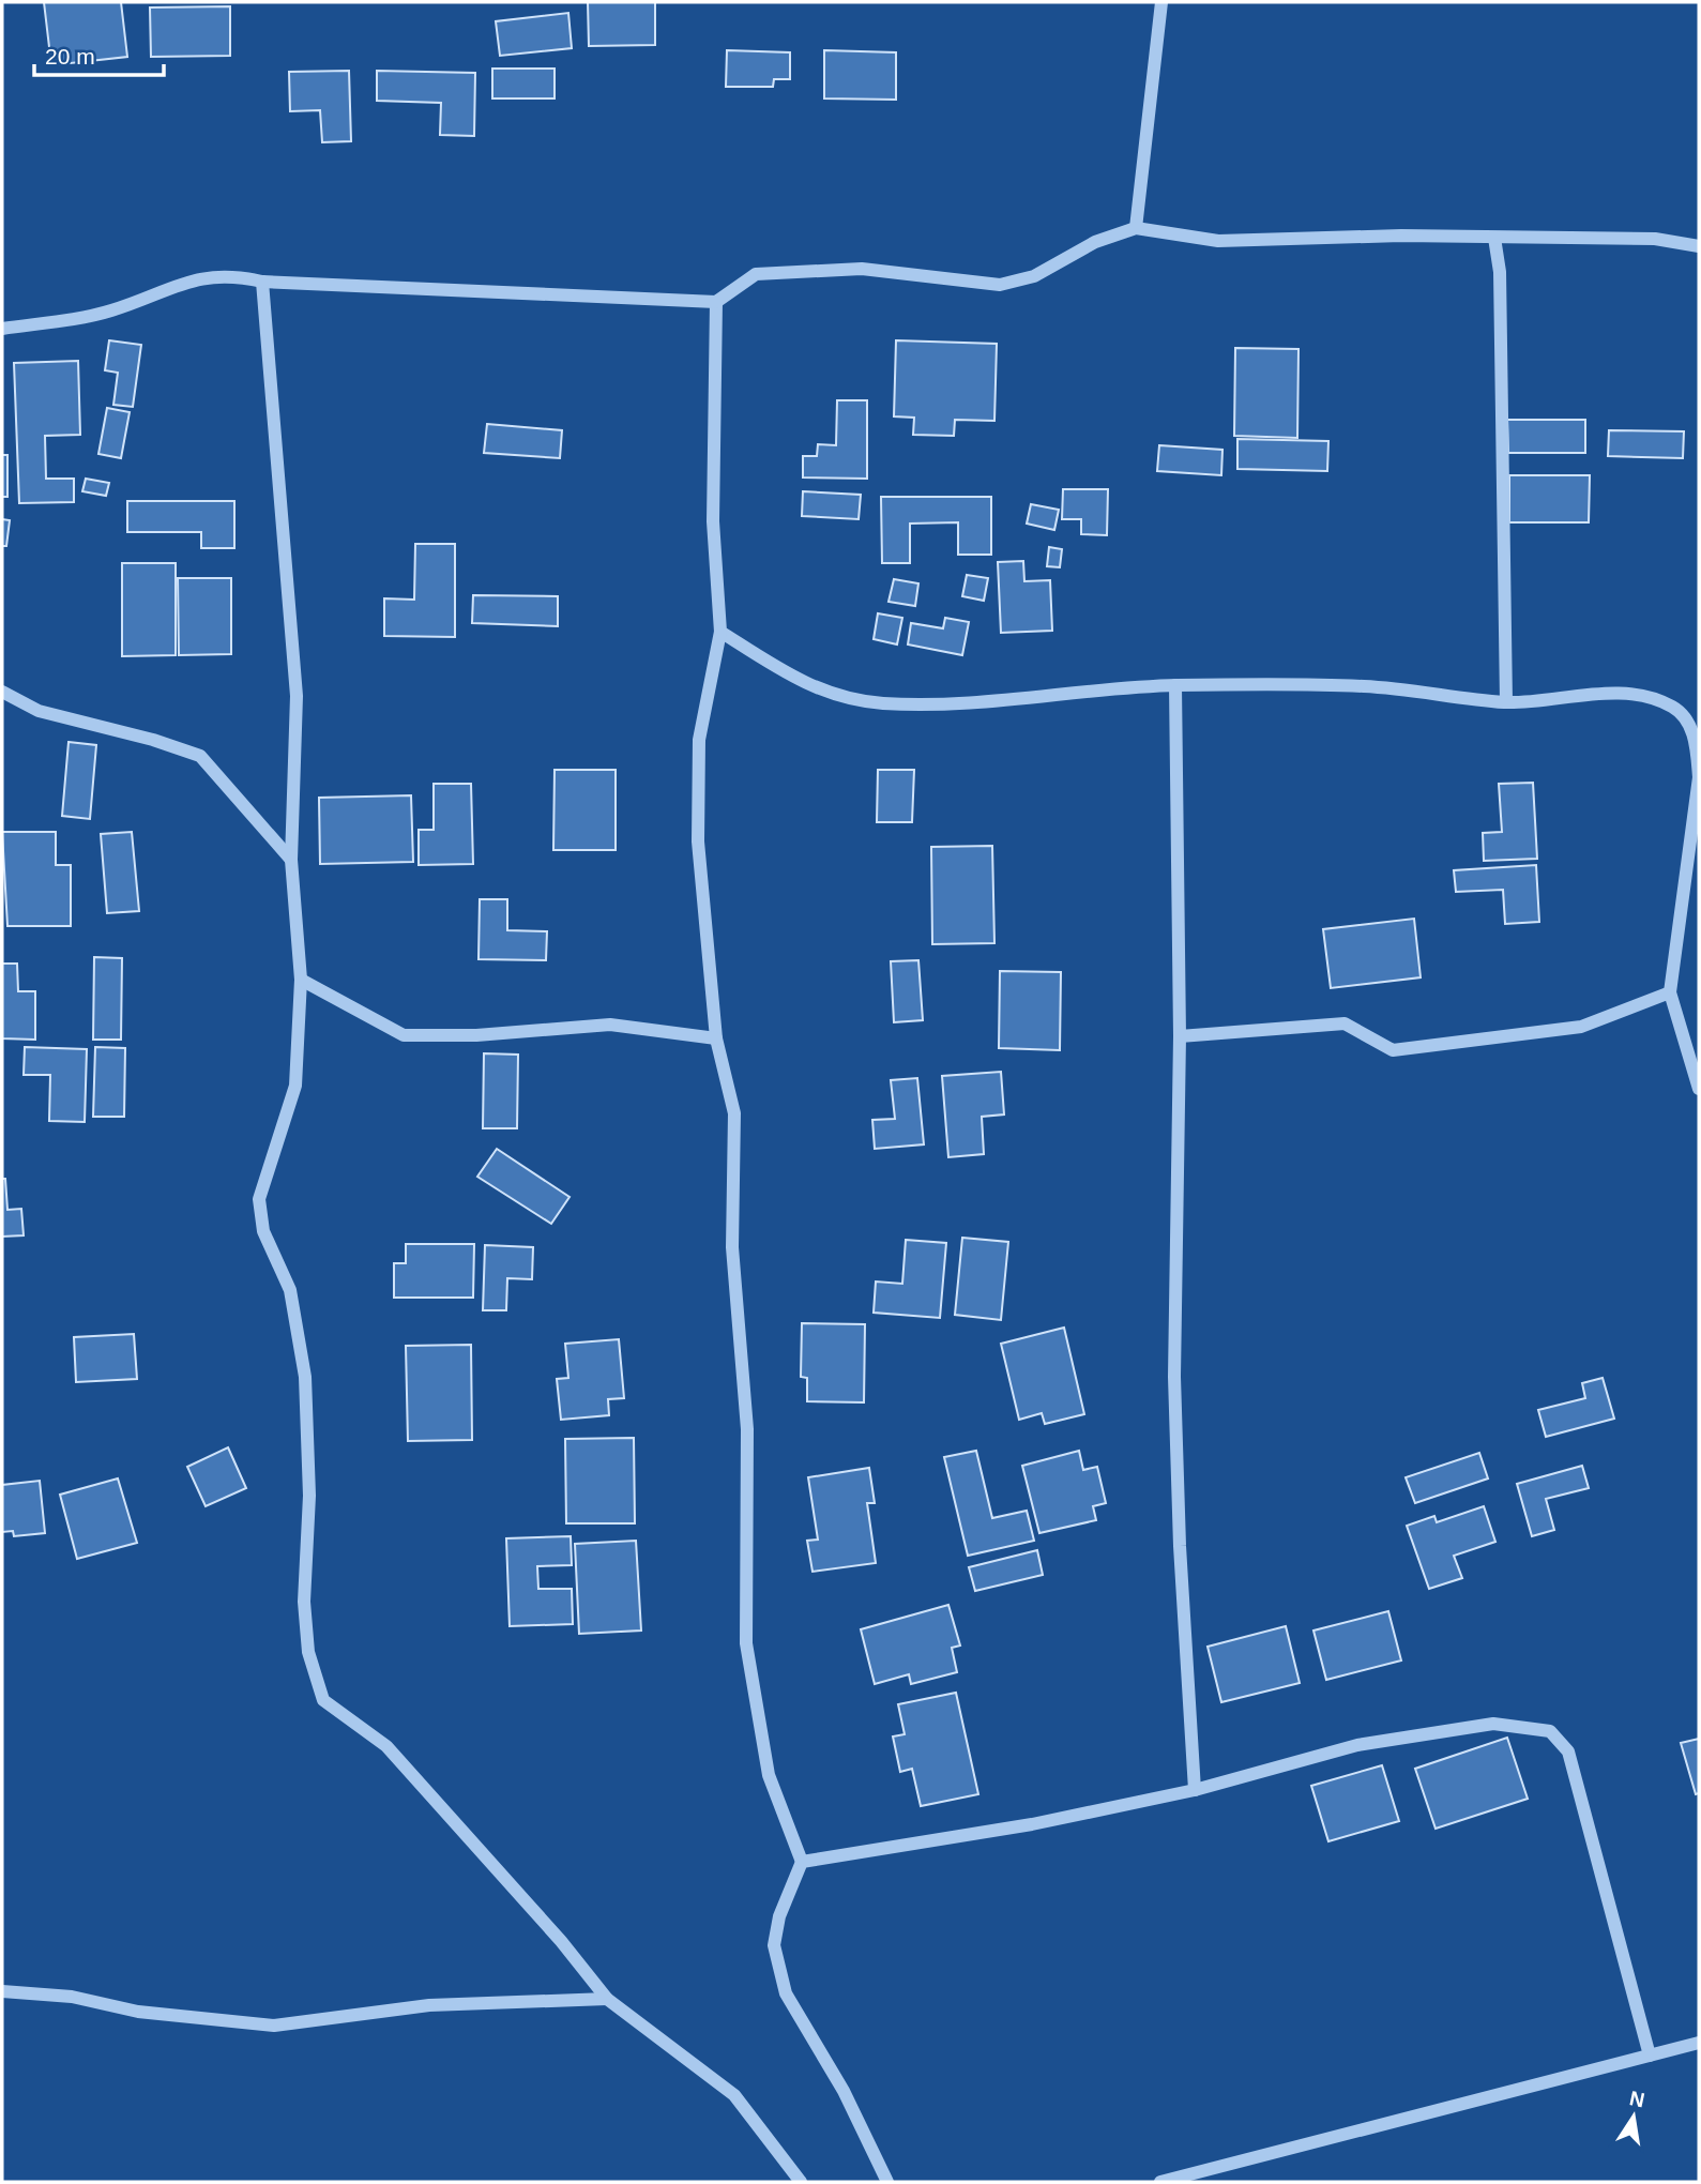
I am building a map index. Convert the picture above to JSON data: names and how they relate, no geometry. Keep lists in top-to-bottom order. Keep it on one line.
{"scale_bar":"20 m","north":"top"}
